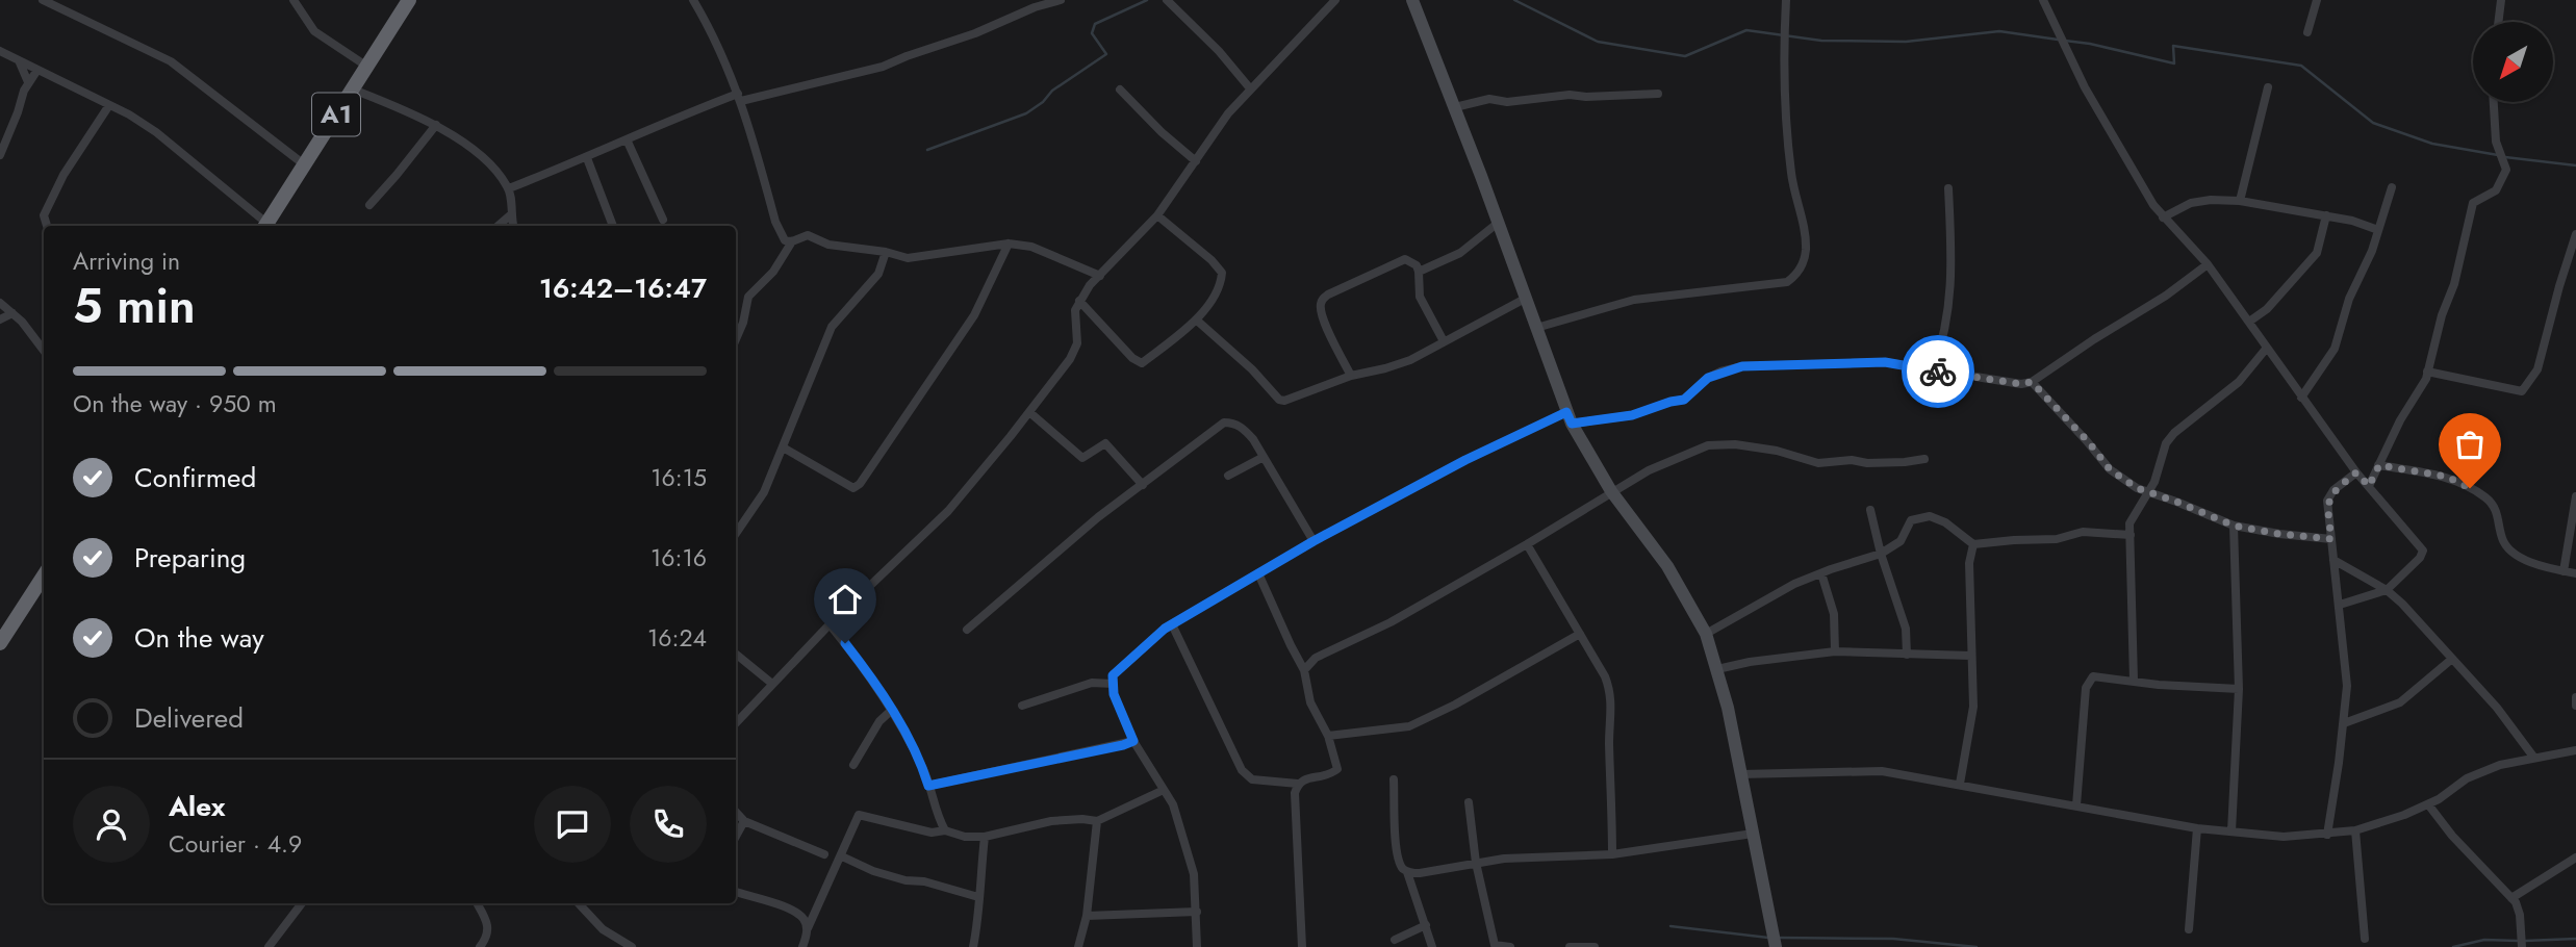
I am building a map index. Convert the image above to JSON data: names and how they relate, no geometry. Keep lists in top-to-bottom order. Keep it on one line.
{"streets":{"highway":["A1"]},"north":"bottom left","page":{"heading":["5 min","Arriving in","16:42–16:47"],"panel":["Alex","Courier · 4.9"],"bar":"On the way · 950 m","list":[["Confirmed","16:15"],["Preparing","16:16"],["On the way","16:24"],"Delivered"]}}
